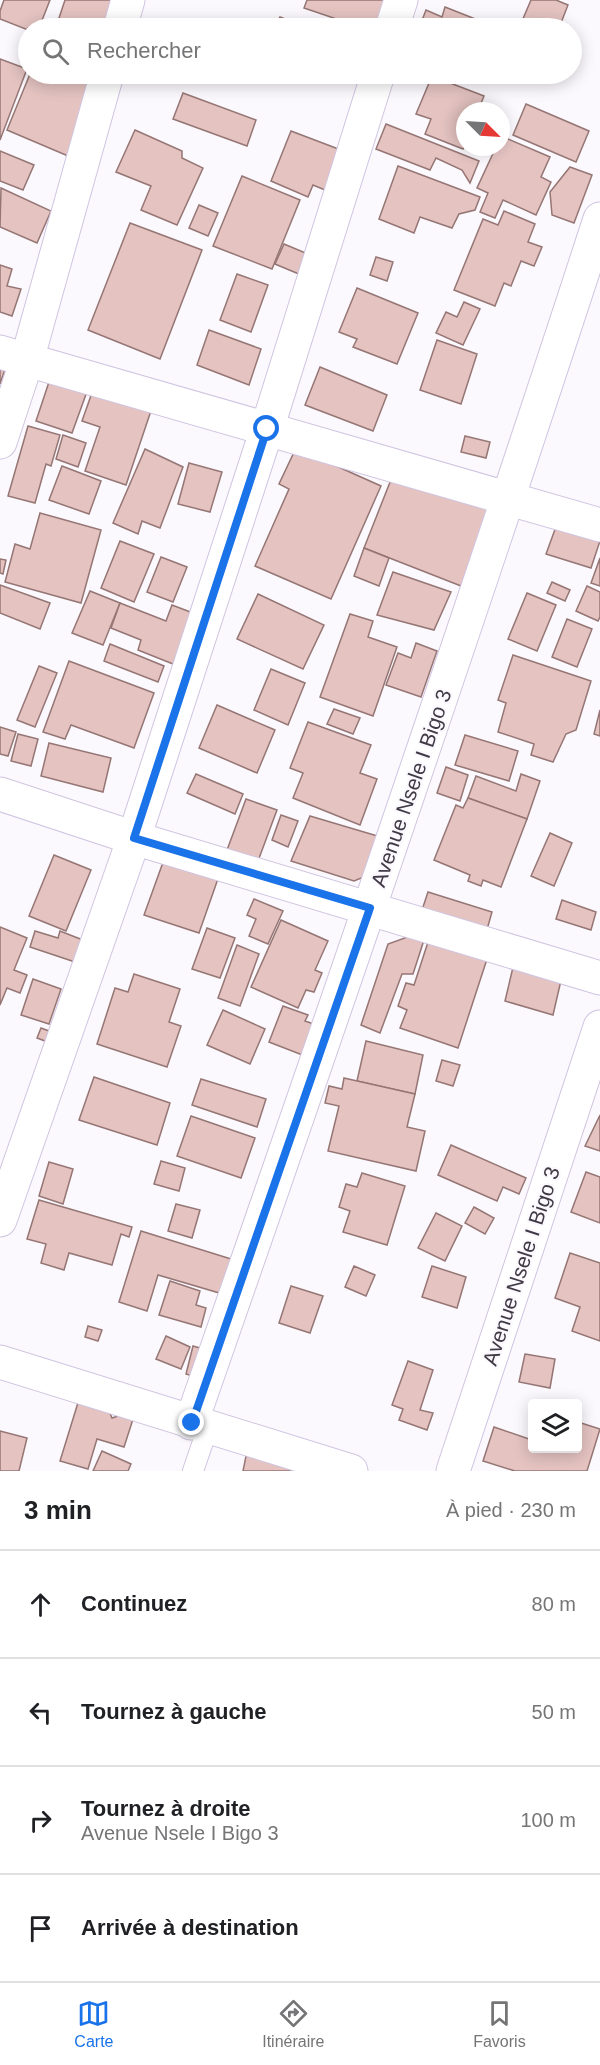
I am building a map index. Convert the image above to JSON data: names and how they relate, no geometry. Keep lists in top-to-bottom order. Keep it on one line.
{"streets":{"street":["Avenue Nsele I Bigo 3"]},"north":"bottom right","page":{"search":"Rechercher","heading":["3 min","À pied · 230 m"],"list":[["Continuez","80 m"],["Tournez à gauche","50 m"],["Tournez à droite","Avenue Nsele I Bigo 3","100 m"],"Arrivée à destination"],"nav":["Carte","Itinéraire","Favoris"]}}
